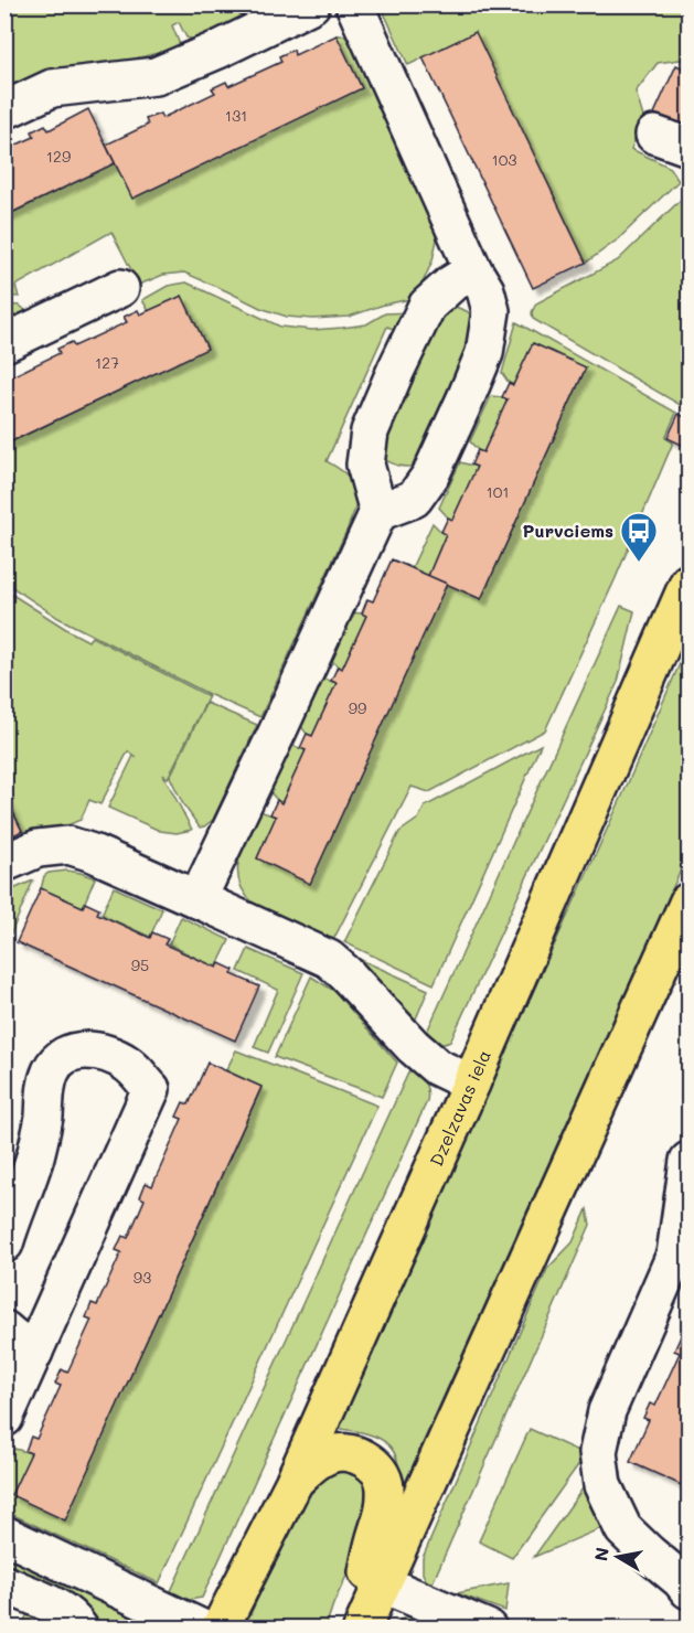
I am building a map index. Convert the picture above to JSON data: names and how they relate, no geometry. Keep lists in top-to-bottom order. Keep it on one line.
{"streets":{"main road":["Dzelzavas iela"]},"places":{"bus stop":["Purvciems"]},"house_numbers":["131","129","103","127","101","99","95","93"],"north":"left"}
